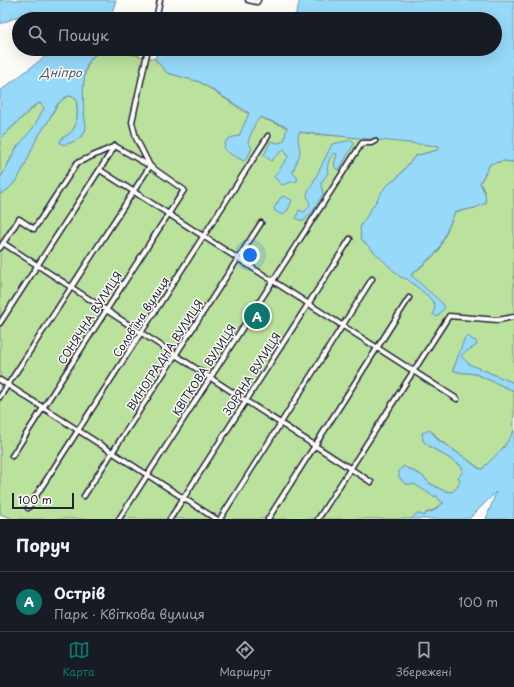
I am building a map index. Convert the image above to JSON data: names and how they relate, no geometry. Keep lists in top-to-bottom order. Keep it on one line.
{"streets":{"street":["Соловʼїна вулиця","СОНЯЧНА ВУЛИЦЯ","ВИНОГРАДНА ВУЛИЦЯ","КВІТКОВА ВУЛИЦЯ","ЗОРЯНА ВУЛИЦЯ"]},"water":["Дніпро"],"scale_bar":"100 m","page":{"search":"Пошук","pins":"A","scale":"100 m","heading":"Поруч","list":[{"mark":"A","name":"Острів","note":"Парк · Квіткова вулиця","value":"100 m"}],"nav":["Карта","Маршрут","Збережені"]}}
